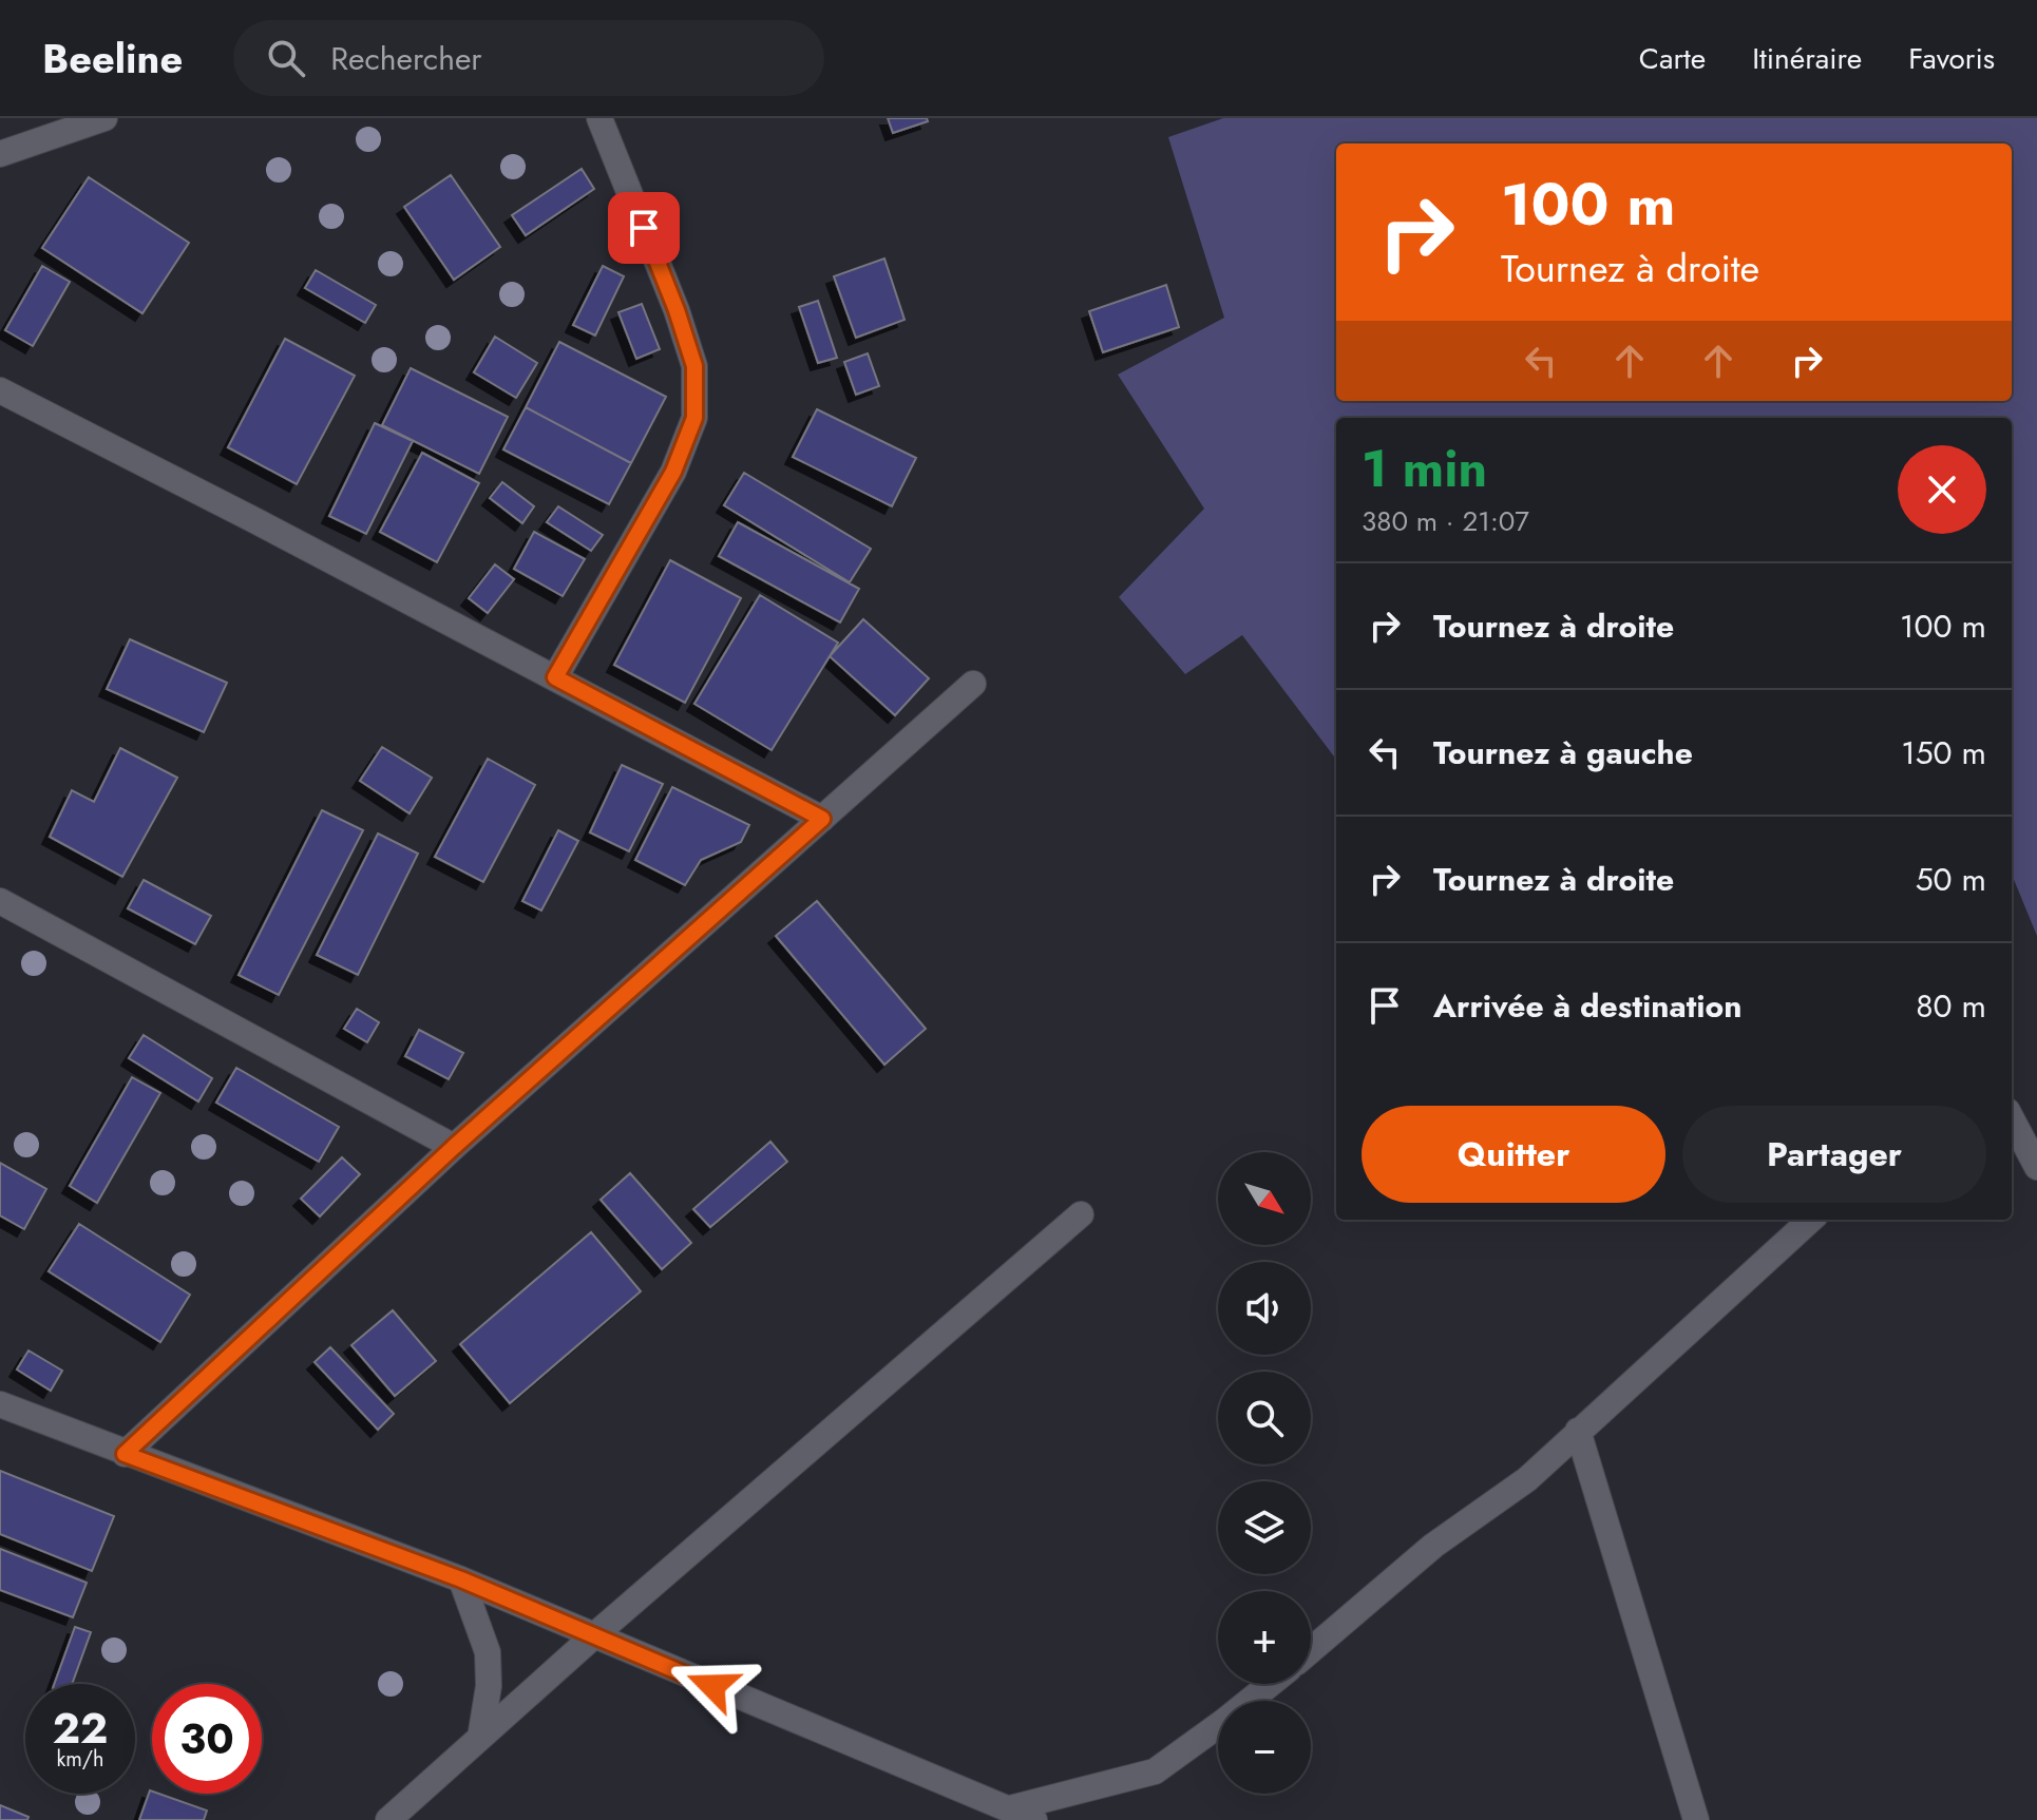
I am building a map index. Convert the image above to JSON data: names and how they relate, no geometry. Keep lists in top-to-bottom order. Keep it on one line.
{"north":"bottom right","page":{"header":"Beeline","search":"Rechercher","nav":["Carte","Itinéraire","Favoris"],"turn":["100 m","Tournez à droite"],"heading":["1 min","380 m · 21:07"],"list":[{"name":"Tournez à droite","value":"100 m"},{"name":"Tournez à gauche","value":"150 m"},{"name":"Tournez à droite","value":"50 m"},{"name":"Arrivée à destination","value":"80 m"}],"buttons":["Quitter","Partager"],"map_buttons":["+","−"],"speed":"22 km/h","limit":"30"}}
